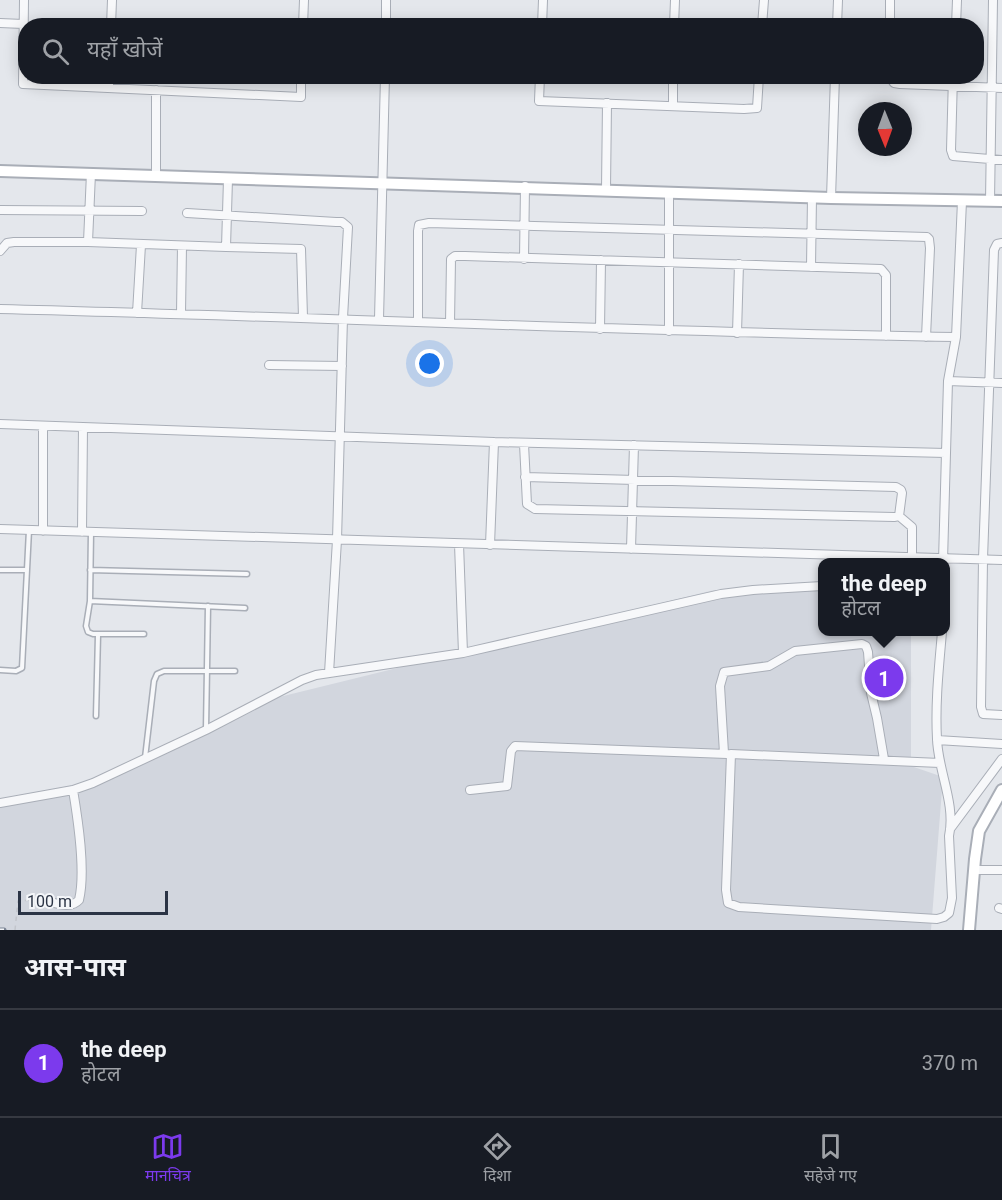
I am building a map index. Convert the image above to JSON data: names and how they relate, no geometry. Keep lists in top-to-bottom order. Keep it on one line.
{"scale_bar":"100 m","north":"bottom","page":{"search":"यहाँ खोजें","popup":["the deep","होटल"],"pins":"1","scale":"100 m","heading":"आस-पास","list":[{"mark":"1","name":"the deep","note":"होटल","value":"370 m"}],"nav":["मानचित्र","दिशा","सहेजे गए"]}}
